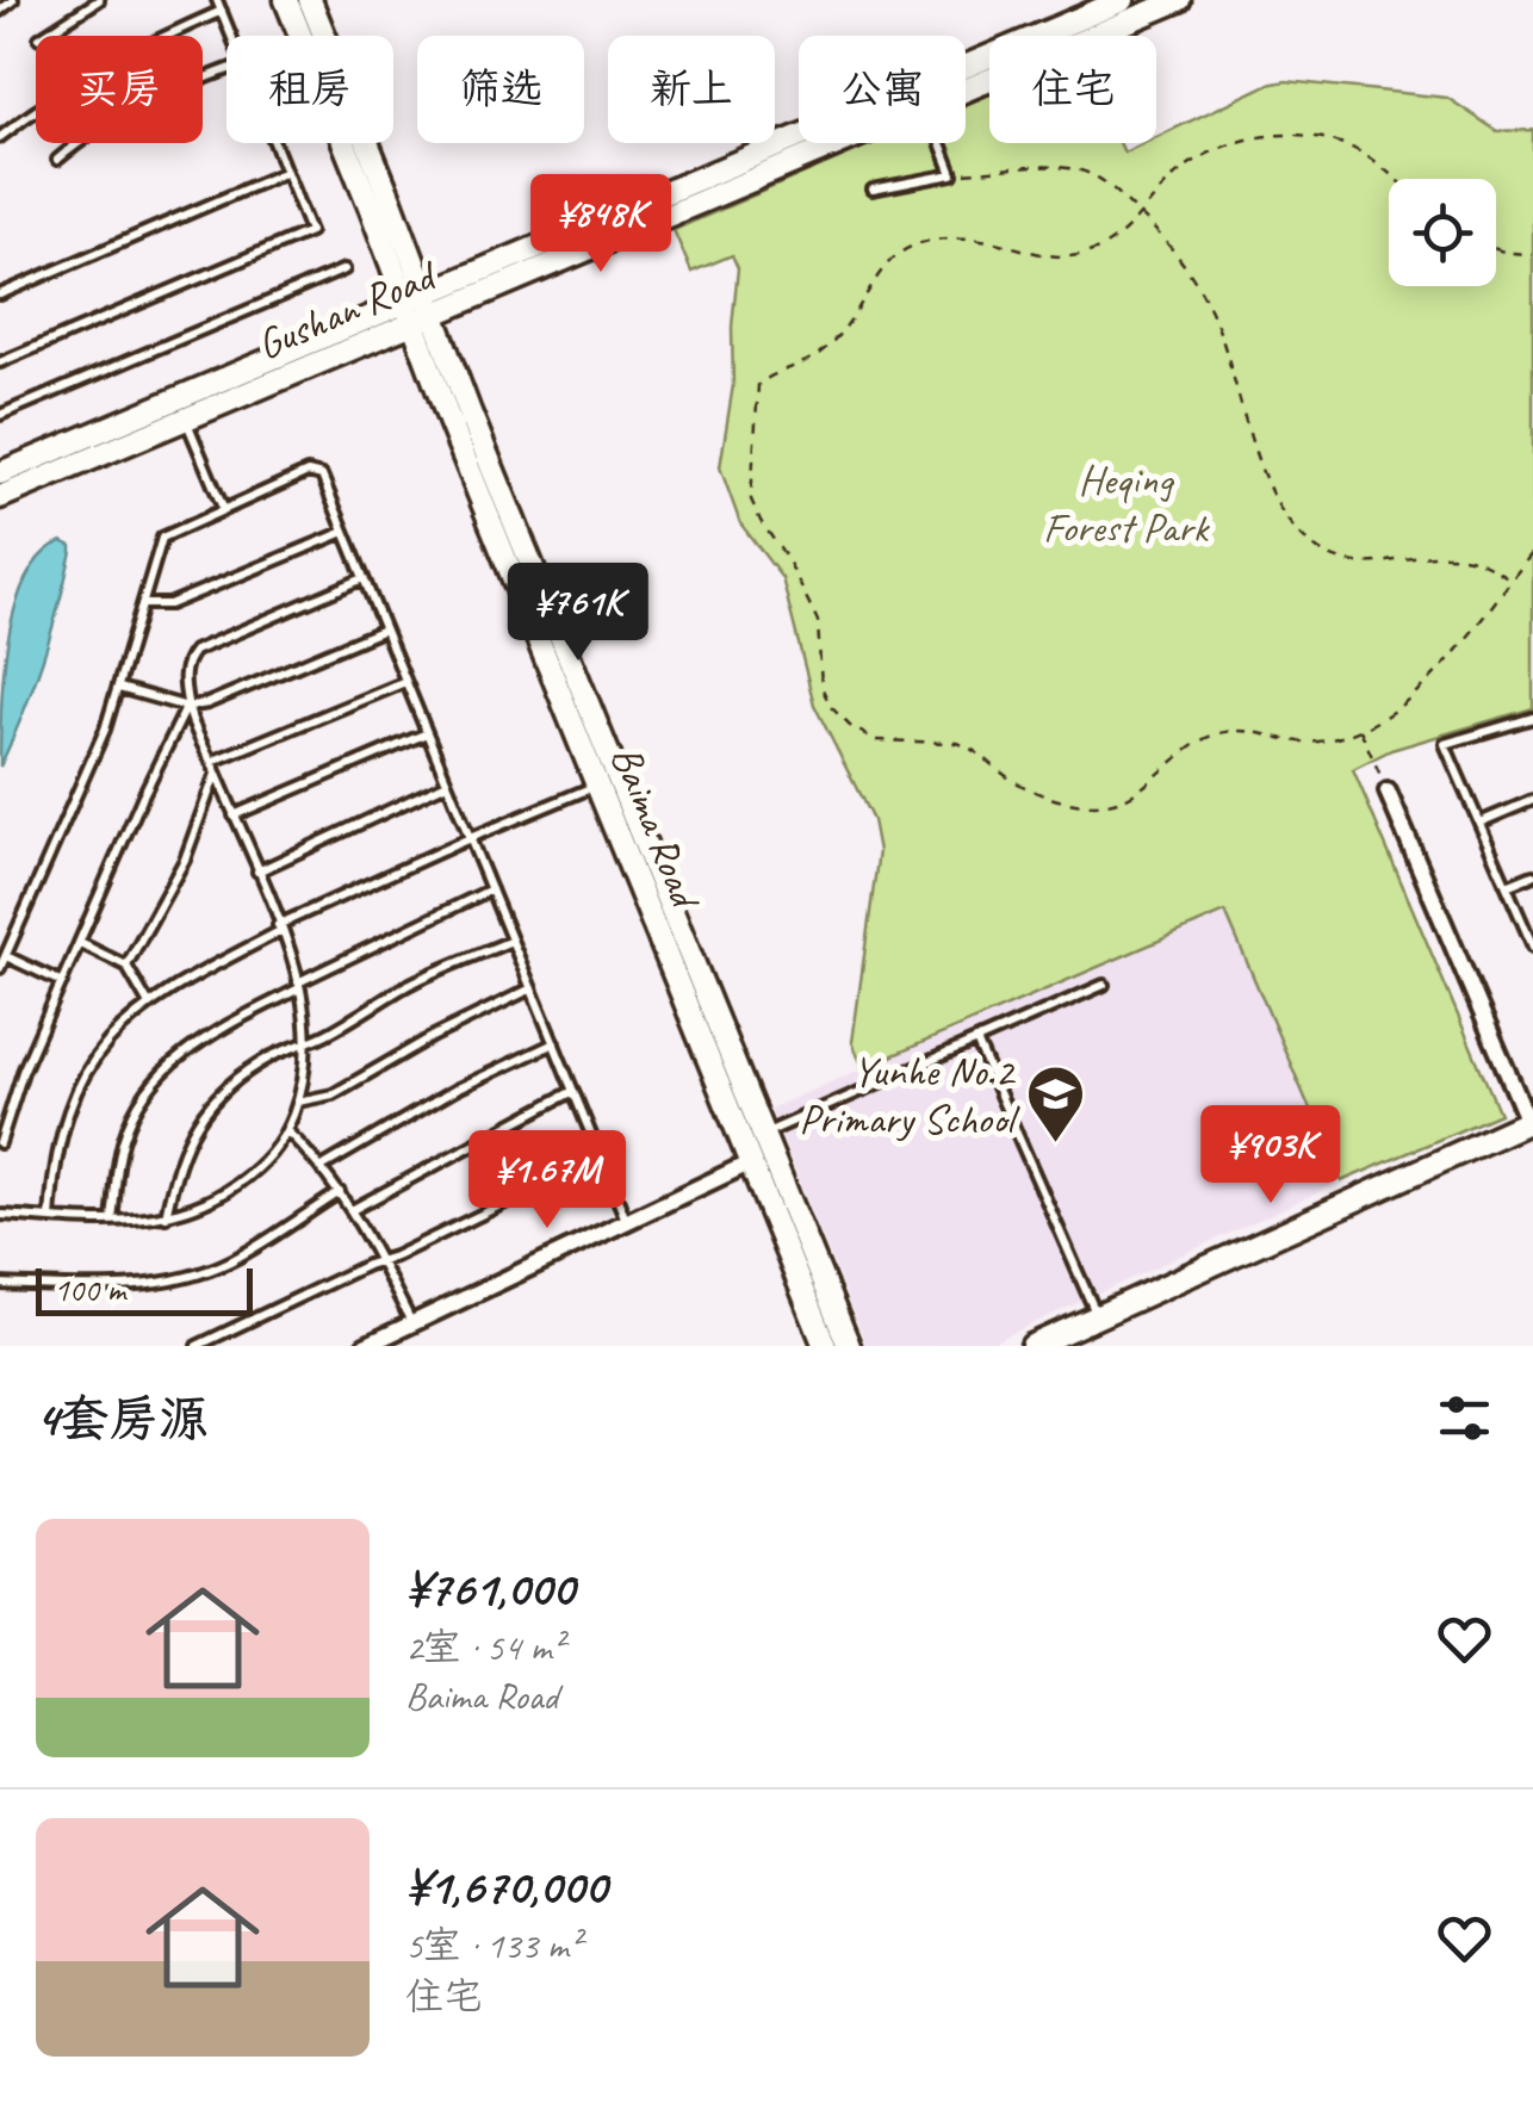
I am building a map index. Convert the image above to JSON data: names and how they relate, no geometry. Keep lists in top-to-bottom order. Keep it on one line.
{"streets":{"street":["Gushan Road","Baima Road"]},"crossings":[["Gushan Road","Baima Road"]],"parks":["Heqing Forest Park"],"places":{"school or university":["Yunhe No.2 Primary School"]},"scale_bar":"100 m","page":{"chip":["买房","租房","筛选","新上","公寓","住宅"],"price":["¥848K","¥761K","¥903K","¥1.67M"],"scale":"100 m","heading":"4套房源","list":[{"name":"¥761,000","note":"2室 · 54 m² · Baima Road"},{"name":"¥1,670,000","note":"5室 · 133 m² · 住宅"}]}}
